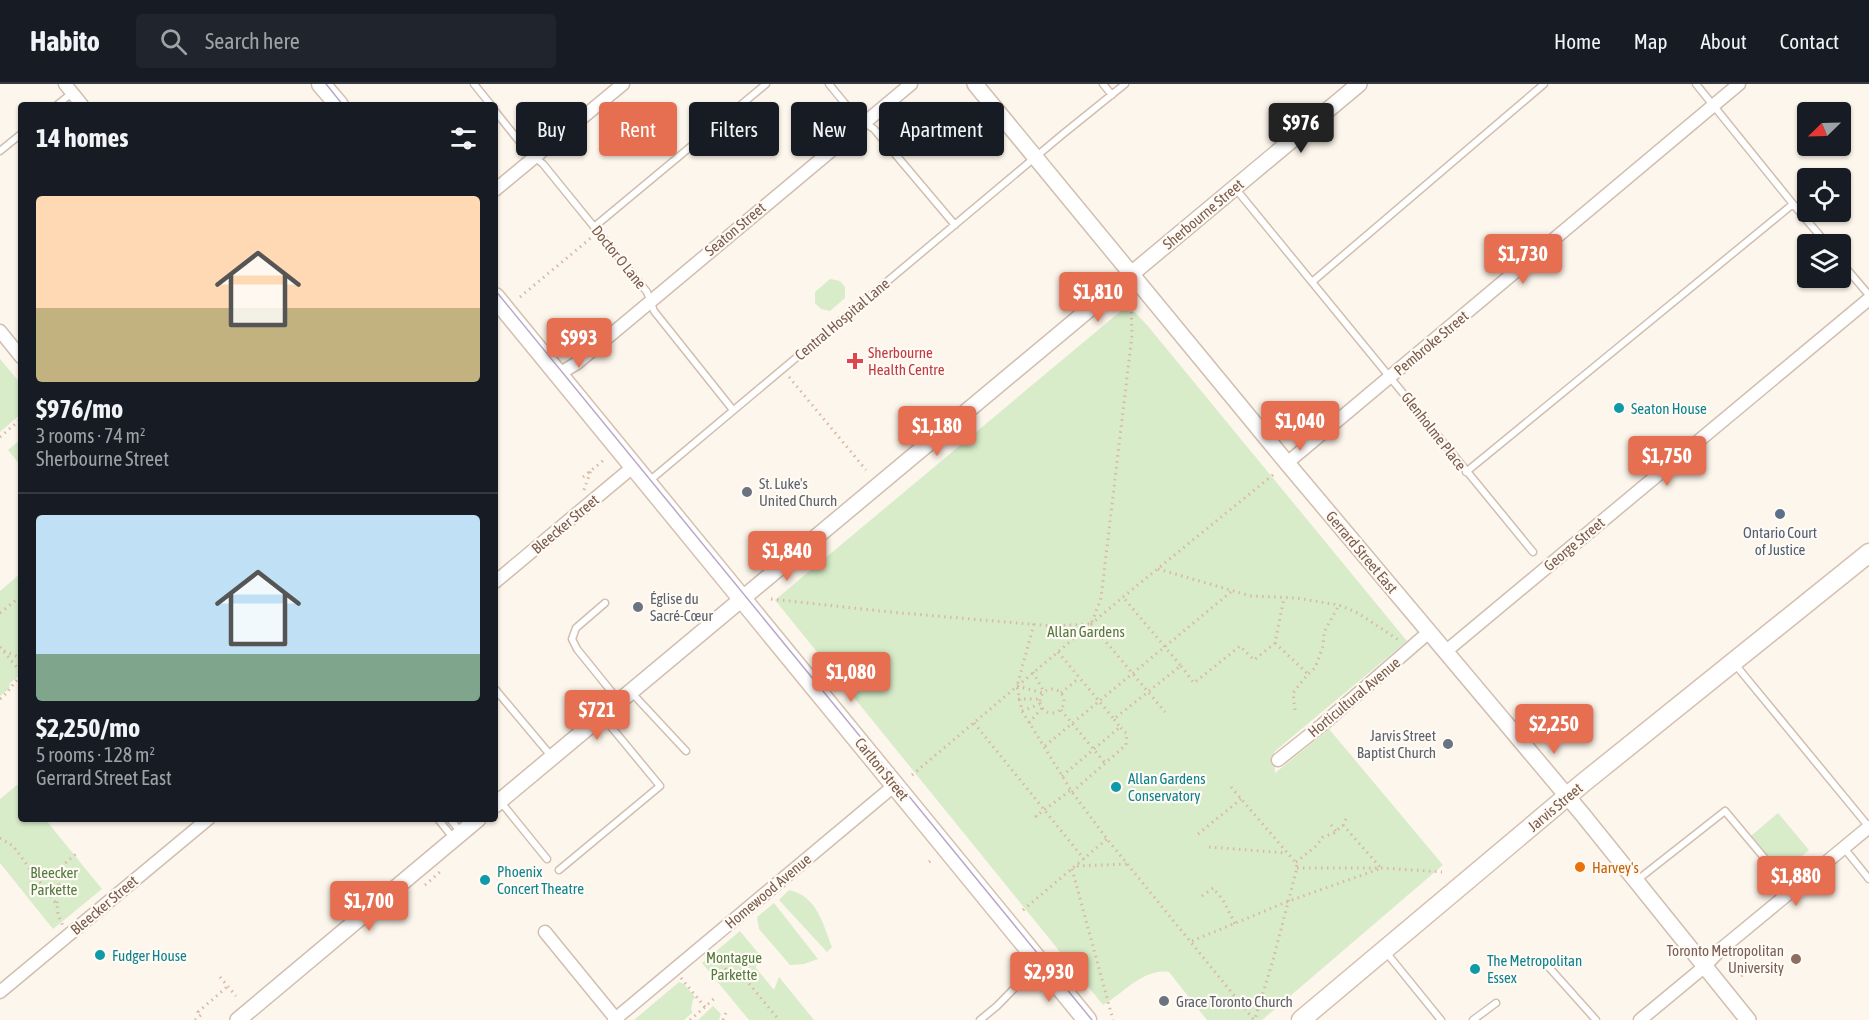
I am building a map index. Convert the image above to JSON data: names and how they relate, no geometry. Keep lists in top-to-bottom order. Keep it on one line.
{"streets":{"main road":["Carlton Street","Jarvis Street"],"street":["Sherbourne Street","Seaton Street","Pembroke Street","Bleecker Street","George Street","Gerrard Street East","Horticultural Avenue","Homewood Avenue"],"lane":["Doctor O Lane","Central Hospital Lane","Glenholme Place"]},"crossings":[["Sherbourne Street","Glenholme Place"],["Sherbourne Street","Gerrard Street East"],["Sherbourne Street","Carlton Street"],["Seaton Street","Doctor O Lane"],["Seaton Street","Carlton Street"],["Doctor O Lane","Central Hospital Lane"],["Central Hospital Lane","Gerrard Street East"],["Central Hospital Lane","Carlton Street"],["Pembroke Street","Glenholme Place"],["Pembroke Street","Gerrard Street East"],["Bleecker Street","Carlton Street"],["George Street","Gerrard Street East"],["Gerrard Street East","Horticultural Avenue"],["Gerrard Street East","Jarvis Street"],["Carlton Street","Homewood Avenue"]],"parks":["Allan Gardens","Bleecker Parkette","Montague Parkette"],"places":{"health":["Sherbourne Health Centre"],"other":["Seaton House","St. Luke's United Church","Ontario Court of Justice","Église du Sacré-Cœur","Jarvis Street Baptist Church","Allan Gardens Conservatory","Harvey's","Phoenix Concert Theatre","Fudger House","Toronto Metropolitan University","The Metropolitan Essex","Grace Toronto Church"]},"north":"bottom left","page":{"header":"Habito","search":"Search here","nav":["Home","Map","About","Contact"],"chip":["Buy","Rent","Filters","New","Apartment"],"heading":"14 homes","price":["$976","$1,730","$1,810","$993","$1,040","$1,180","$1,750","$1,840","$1,080","$721","$2,250","$1,880","$1,700","$2,930"],"list":[{"name":"$976/mo","note":"3 rooms · 74 m² · Sherbourne Street"},{"name":"$2,250/mo","note":"5 rooms · 128 m² · Gerrard Street East"}]}}
